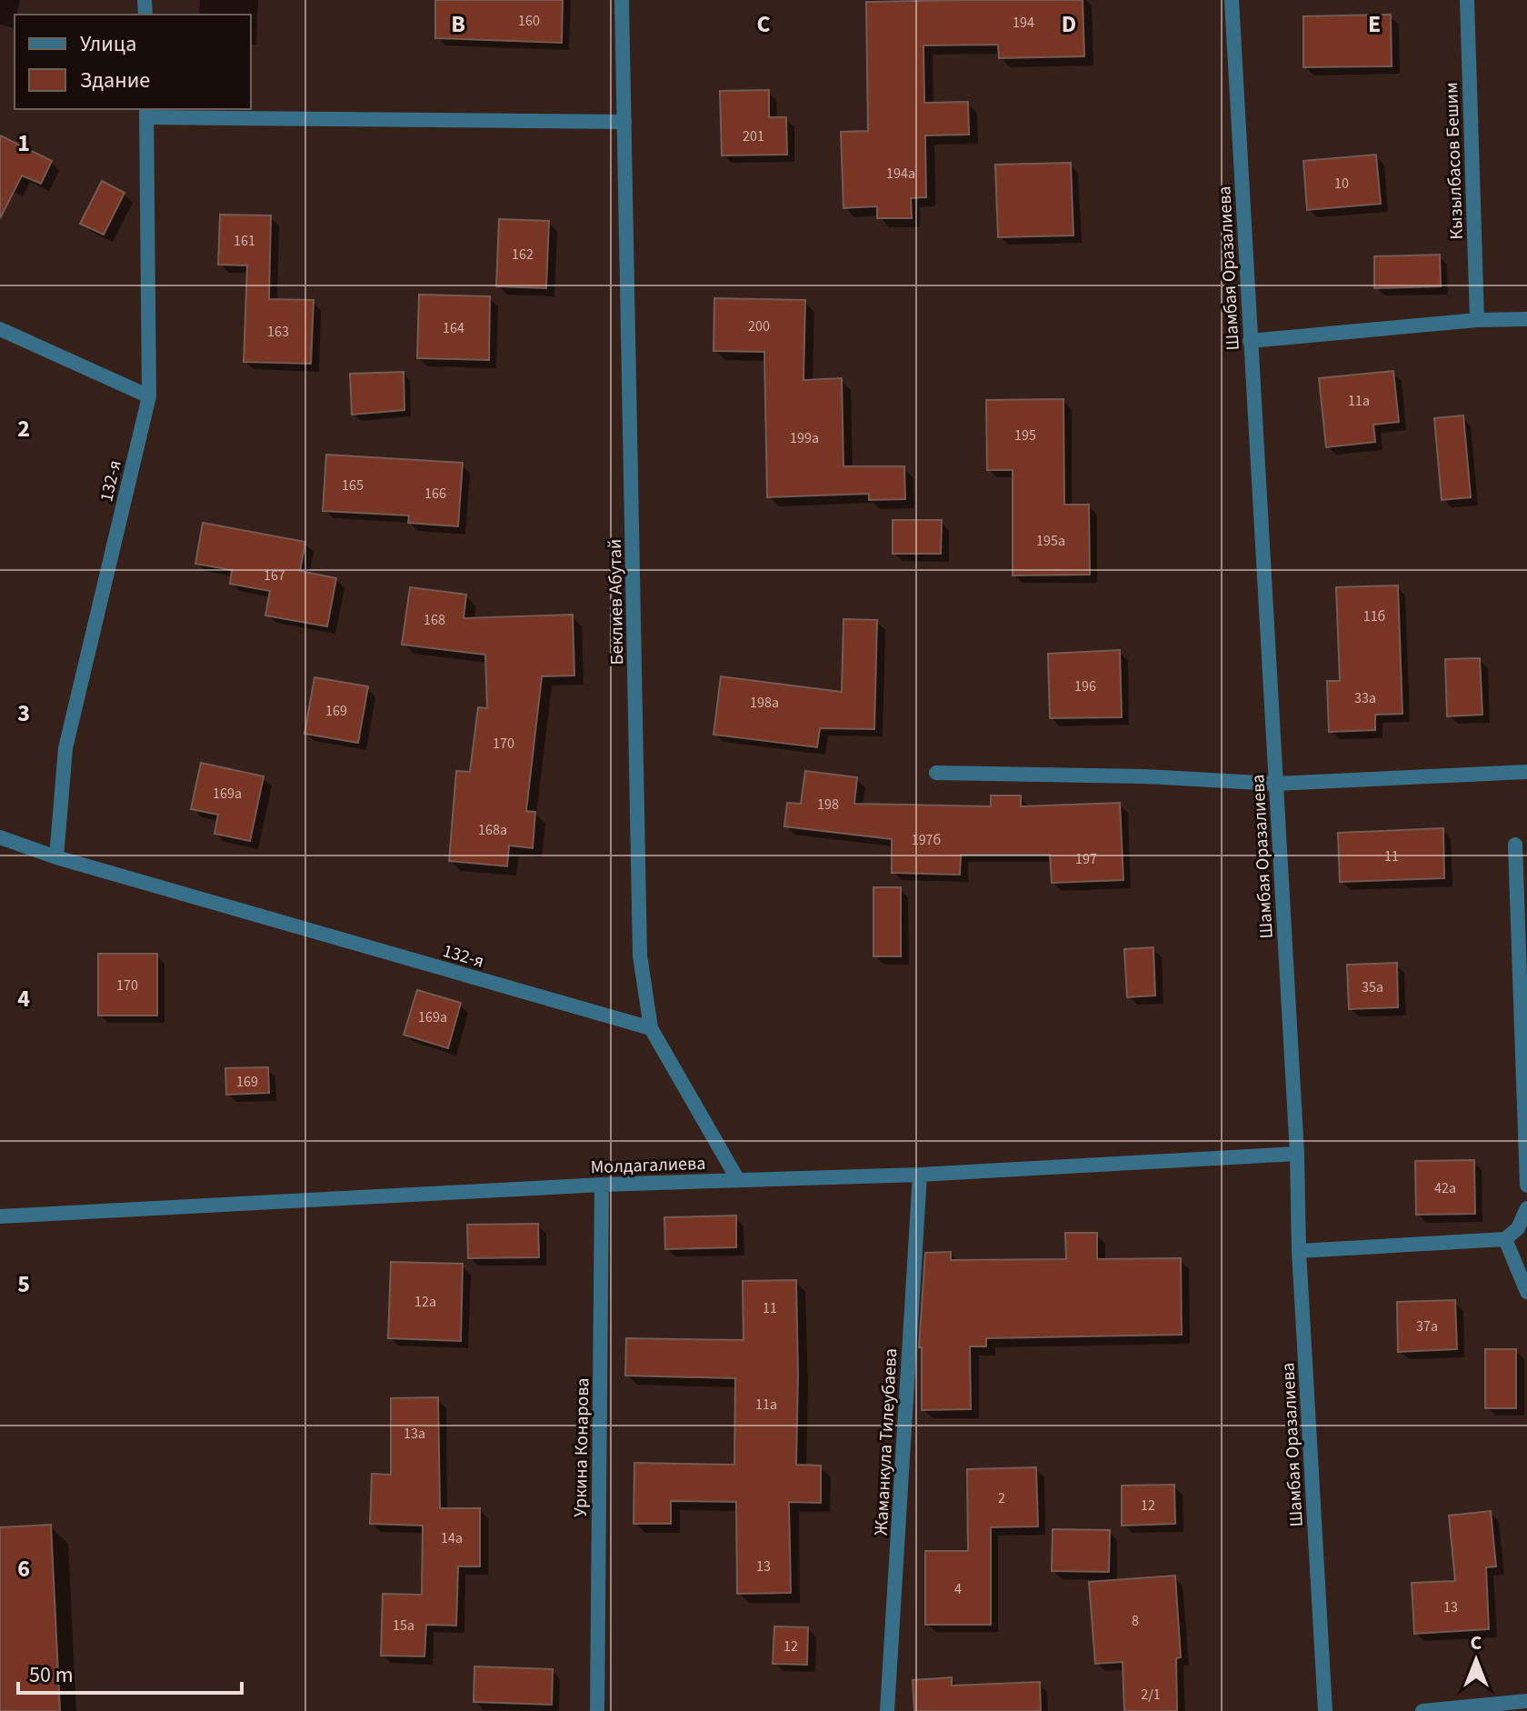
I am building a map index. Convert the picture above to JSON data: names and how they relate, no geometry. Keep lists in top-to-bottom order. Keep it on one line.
{"streets":{"street":["Кызылбасов Бешим","Шамбая Оразалиева","132-я","Беклиев Абутай","Молдагалиева","Жаманкула Тилеубаева","Уркина Конарова"]},"crossings":[["Шамбая Оразалиева","Молдагалиева"],["132-я","Беклиев Абутай"],["Беклиев Абутай","Молдагалиева"],["Молдагалиева","Жаманкула Тилеубаева"],["Молдагалиева","Уркина Конарова"]],"house_numbers":["160","194","201","194а","10","161","162","200","164","163","11а","195","199а","165","166","195а","167","11б","168","196","33а","198а","169","170","169а","198","168а","197б","11","197","170","35а","169а","169","42а","12а","11","37а","11а","13а","2","12","14а","13","4","13","8","15а","12","2/1"],"legend":["Улица","Здание"],"scale_bar":"50 m","north":"top","grid":{"columns":["B","C","D","E"],"rows":["1","2","3","4","5","6"]}}
